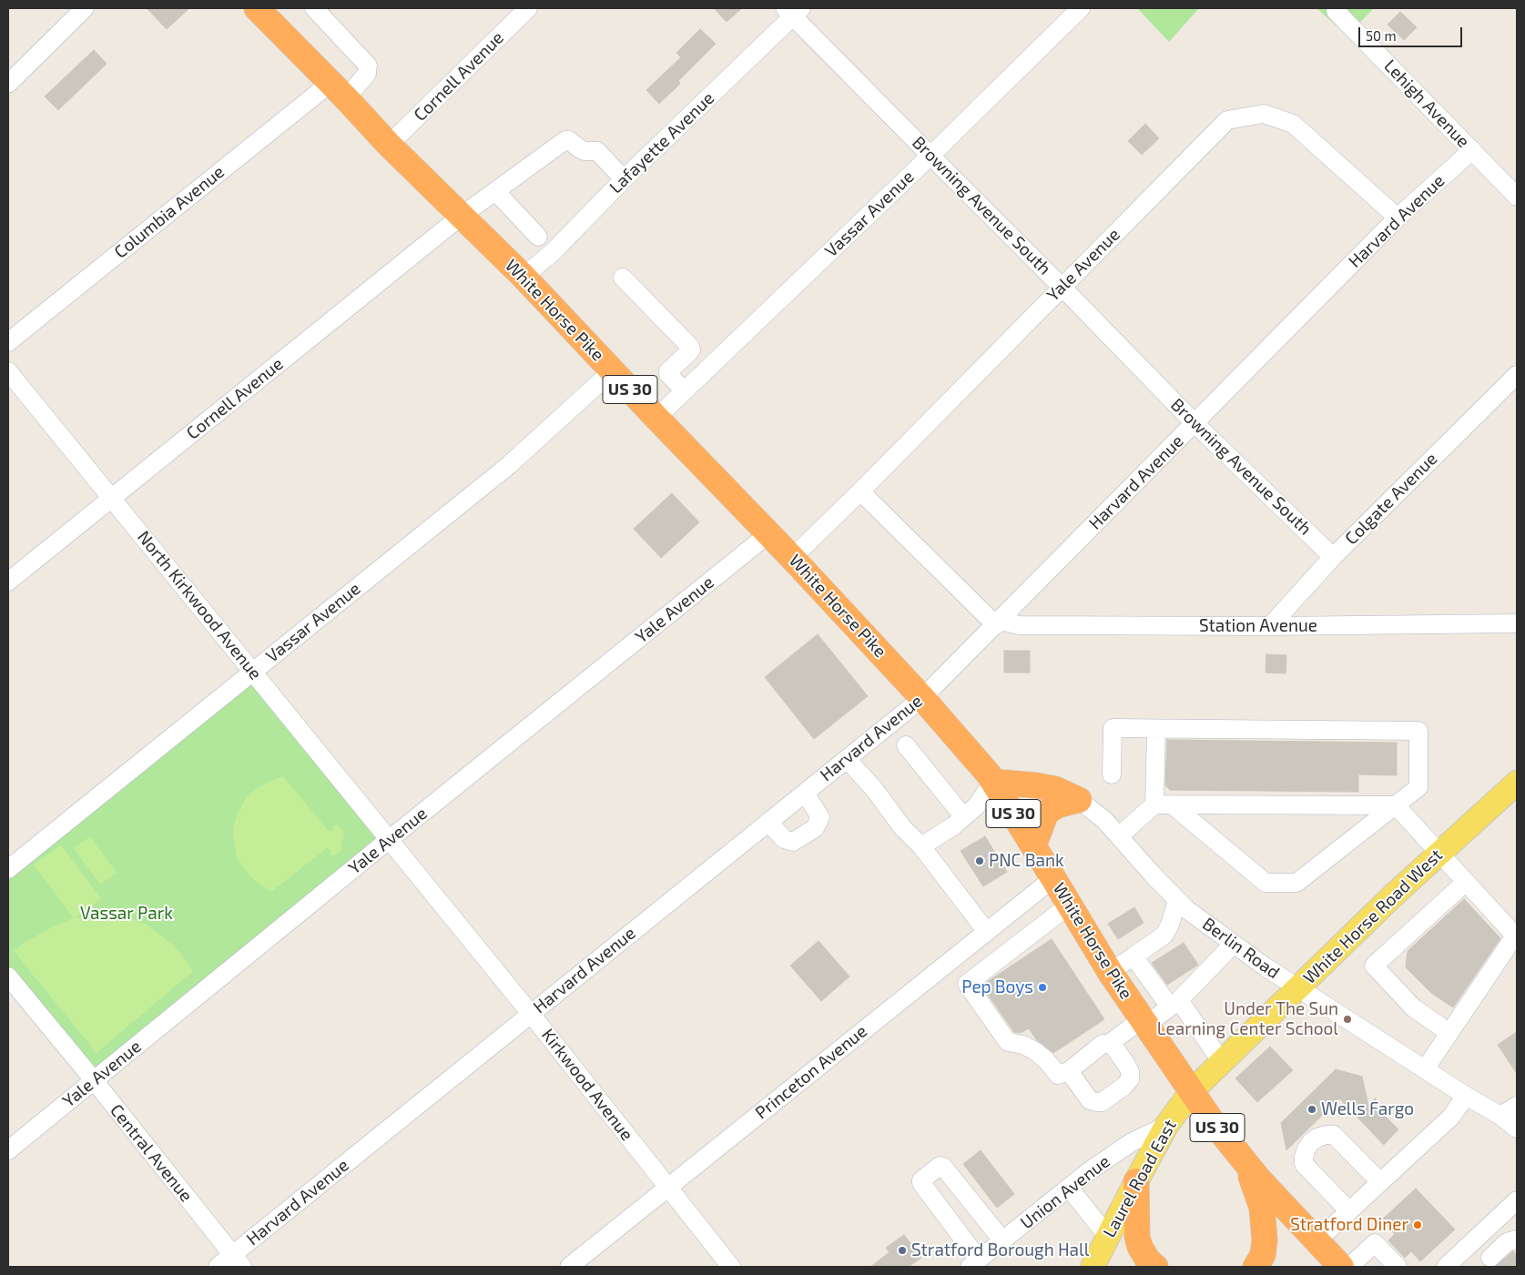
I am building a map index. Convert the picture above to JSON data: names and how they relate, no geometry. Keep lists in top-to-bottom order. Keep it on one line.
{"streets":{"highway":["White Horse Pike","US 30"],"main road":["White Horse Road West","Laurel Road East"],"street":["Cornell Avenue","Lehigh Avenue","Lafayette Avenue","Browning Avenue South","Columbia Avenue","Vassar Avenue","Harvard Avenue","Yale Avenue","Colgate Avenue","North Kirkwood Avenue","Station Avenue","Berlin Road","Princeton Avenue","Kirkwood Avenue","Central Avenue","Union Avenue"]},"crossings":[["Cornell Avenue","Lafayette Avenue"],["Cornell Avenue","White Horse Pike"],["Cornell Avenue","North Kirkwood Avenue"],["Lehigh Avenue","Harvard Avenue"],["Lafayette Avenue","Browning Avenue South"],["Lafayette Avenue","White Horse Pike"],["Browning Avenue South","Vassar Avenue"],["Browning Avenue South","Harvard Avenue"],["Browning Avenue South","Yale Avenue"],["Browning Avenue South","Colgate Avenue"],["Columbia Avenue","White Horse Pike"],["Vassar Avenue","White Horse Pike"],["Vassar Avenue","North Kirkwood Avenue"],["Harvard Avenue","Yale Avenue"],["Harvard Avenue","White Horse Pike"],["Harvard Avenue","Station Avenue"],["Harvard Avenue","Kirkwood Avenue"],["Harvard Avenue","Central Avenue"],["Yale Avenue","White Horse Pike"],["Yale Avenue","North Kirkwood Avenue"],["Yale Avenue","Kirkwood Avenue"],["Yale Avenue","Central Avenue"],["White Horse Pike","White Horse Road West"],["White Horse Pike","Princeton Avenue"],["White Horse Pike","Laurel Road East"],["Colgate Avenue","Station Avenue"],["North Kirkwood Avenue","Kirkwood Avenue"],["White Horse Road West","Berlin Road"],["White Horse Road West","Laurel Road East"],["Princeton Avenue","Kirkwood Avenue"],["Laurel Road East","Union Avenue"]],"parks":["Vassar Park"],"places":["PNC Bank","Pep Boys","Under The Sun Learning Center School","Wells Fargo","Stratford Diner","Stratford Borough Hall"],"scale_bar":"50 m"}
